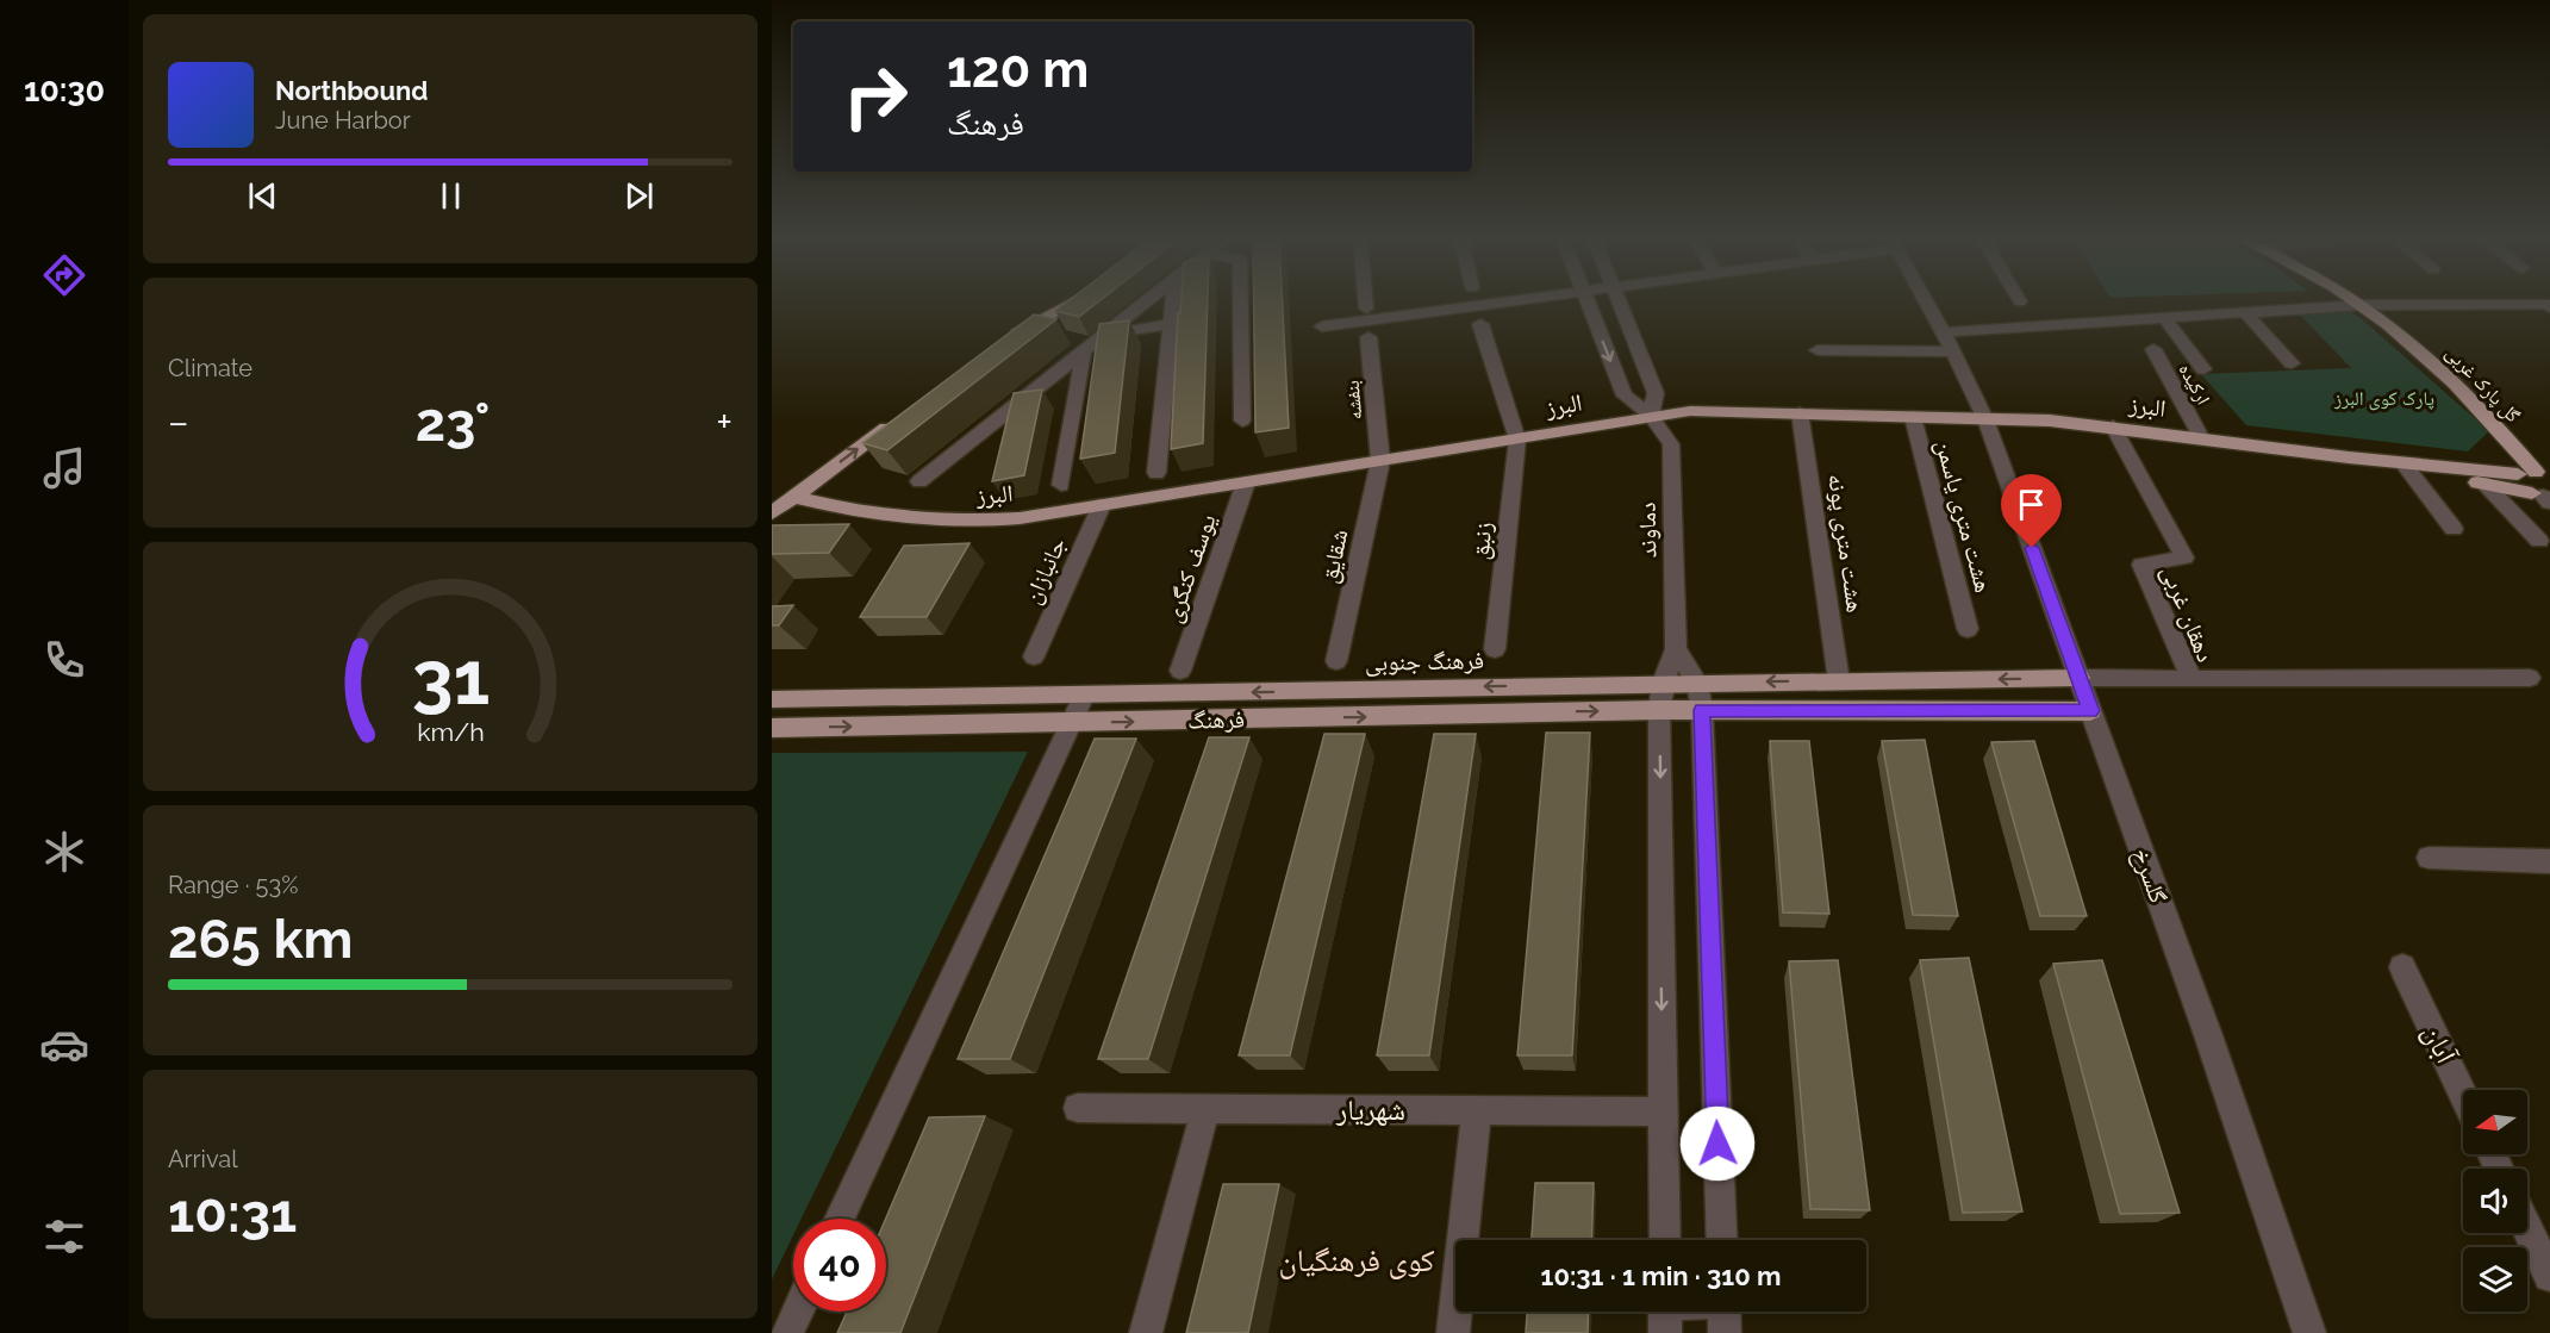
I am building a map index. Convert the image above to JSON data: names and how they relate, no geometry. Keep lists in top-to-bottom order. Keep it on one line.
{"streets":{"main road":["گل پارک غربی","البرز","فرهنگ جنوبی","فرهنگ"],"street":["ارکیده","بنفشه","هشت متری یاسمن","دماوند","زنبق","هشت متری پونه","شقایق","یوسف کنگری","جانبازان","دهقان غربی","گلسرخ","آبان","شهریار"]},"crossings":[["ارکیده","البرز"],["گل پارک غربی","البرز"],["بنفشه","البرز"],["بنفشه","شقایق"],["البرز","هشت متری یاسمن"],["البرز","دماوند"],["البرز","زنبق"],["البرز","هشت متری پونه"],["البرز","شقایق"],["البرز","یوسف کنگری"],["البرز","جانبازان"],["البرز","دهقان غربی"],["البرز","گلسرخ"],["هشت متری پونه","فرهنگ جنوبی"],["دهقان غربی","فرهنگ جنوبی"],["دهقان غربی","گلسرخ"],["فرهنگ جنوبی","گلسرخ"],["فرهنگ","گلسرخ"]],"one_way":["فرهنگ جنوبی","فرهنگ"],"districts":["کوی فرهنگیان"],"parks":["پارک کوی البرز"],"north":"left","page":{"tabs":"10:30","turn":["120 m","فرهنگ"],"song":["Northbound","June Harbor"],"tile":["Climate",["Range · 53%","265 km"],["Arrival","10:31"]],"heat":["−","23°","+"],"limit":"40","trip":"10:31 · 1 min · 310 m","gauge":["31","km/h"]}}
